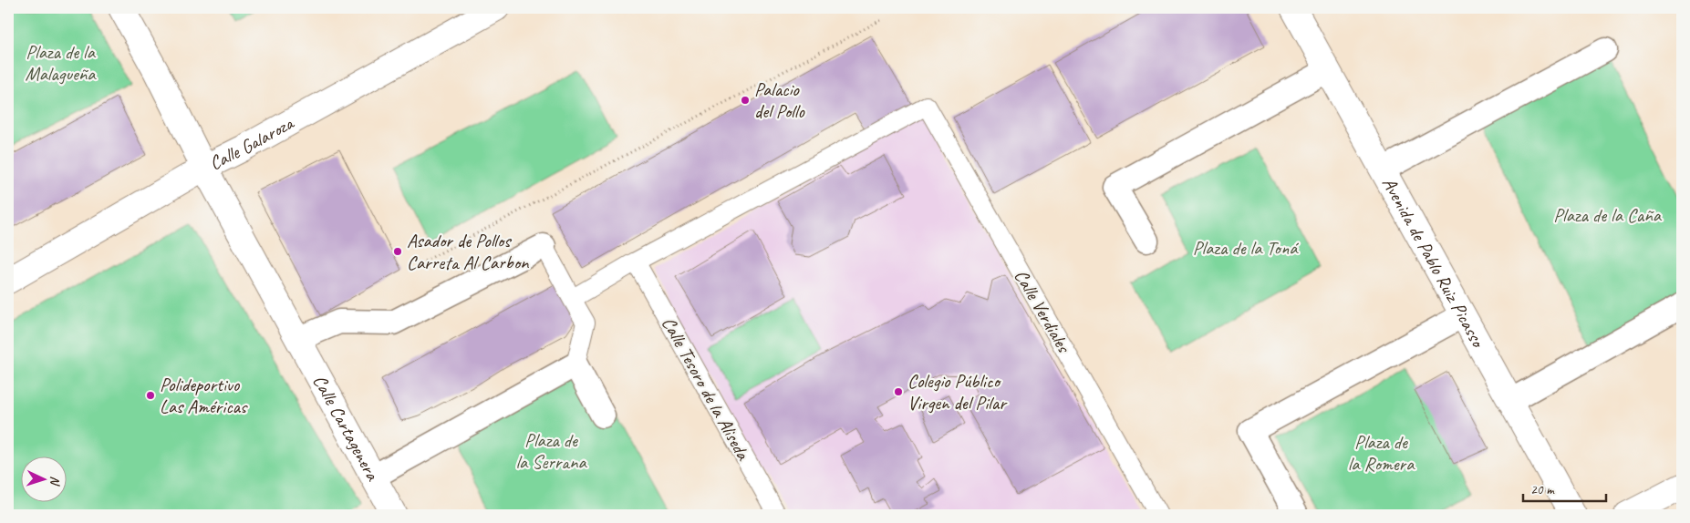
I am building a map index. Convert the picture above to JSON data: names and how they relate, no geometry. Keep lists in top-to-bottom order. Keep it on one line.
{"streets":{"street":["Calle Galaroza","Avenida de Pablo Ruiz Picasso","Calle Verdiales","Calle Tesoro de la Aliseda","Calle Cartagenera"]},"crossings":[["Calle Galaroza","Calle Cartagenera"],["Calle Verdiales","Calle Tesoro de la Aliseda"]],"parks":["Plaza de la Malagueña","Plaza de la Caña","Plaza de la Toná","Plaza de la Serrana","Plaza de la Romera"],"places":["Palacio del Pollo","Asador de Pollos Carreta Al Carbon","Colegio Público Virgen del Pilar","Polideportivo Las Américas"],"scale_bar":"20 m","north":"right"}
